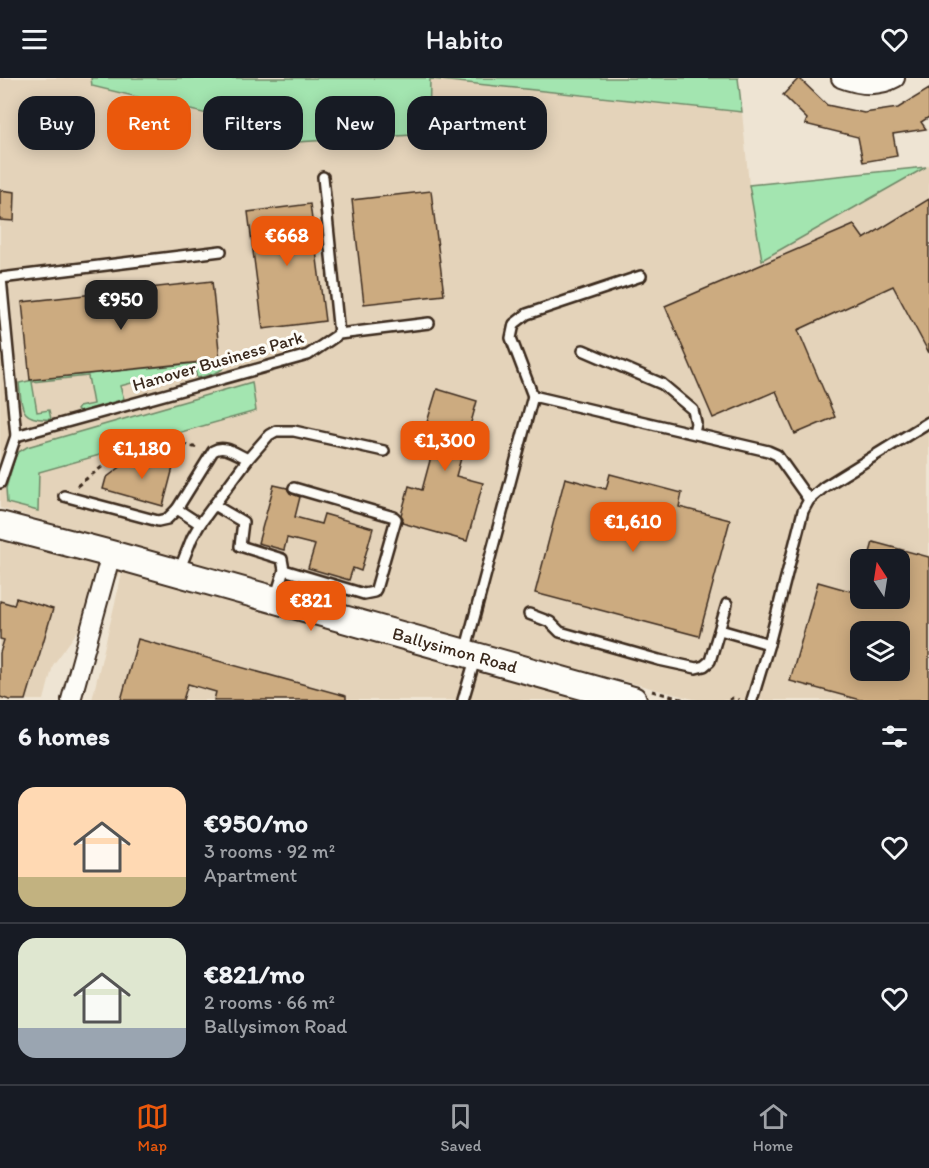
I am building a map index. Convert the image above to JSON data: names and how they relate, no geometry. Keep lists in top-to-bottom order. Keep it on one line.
{"streets":{"main road":["Ballysimon Road"],"lane":["Hanover Business Park"]},"north":"top","page":{"header":"Habito","chip":["Buy","Rent","Filters","New","Apartment"],"price":["€668","€950","€1,300","€1,180","€1,610","€821"],"heading":"6 homes","list":[{"name":"€950/mo","note":"3 rooms · 92 m² · Apartment"},{"name":"€821/mo","note":"2 rooms · 66 m² · Ballysimon Road"}],"tabs":["Map","Saved","Home"]}}
